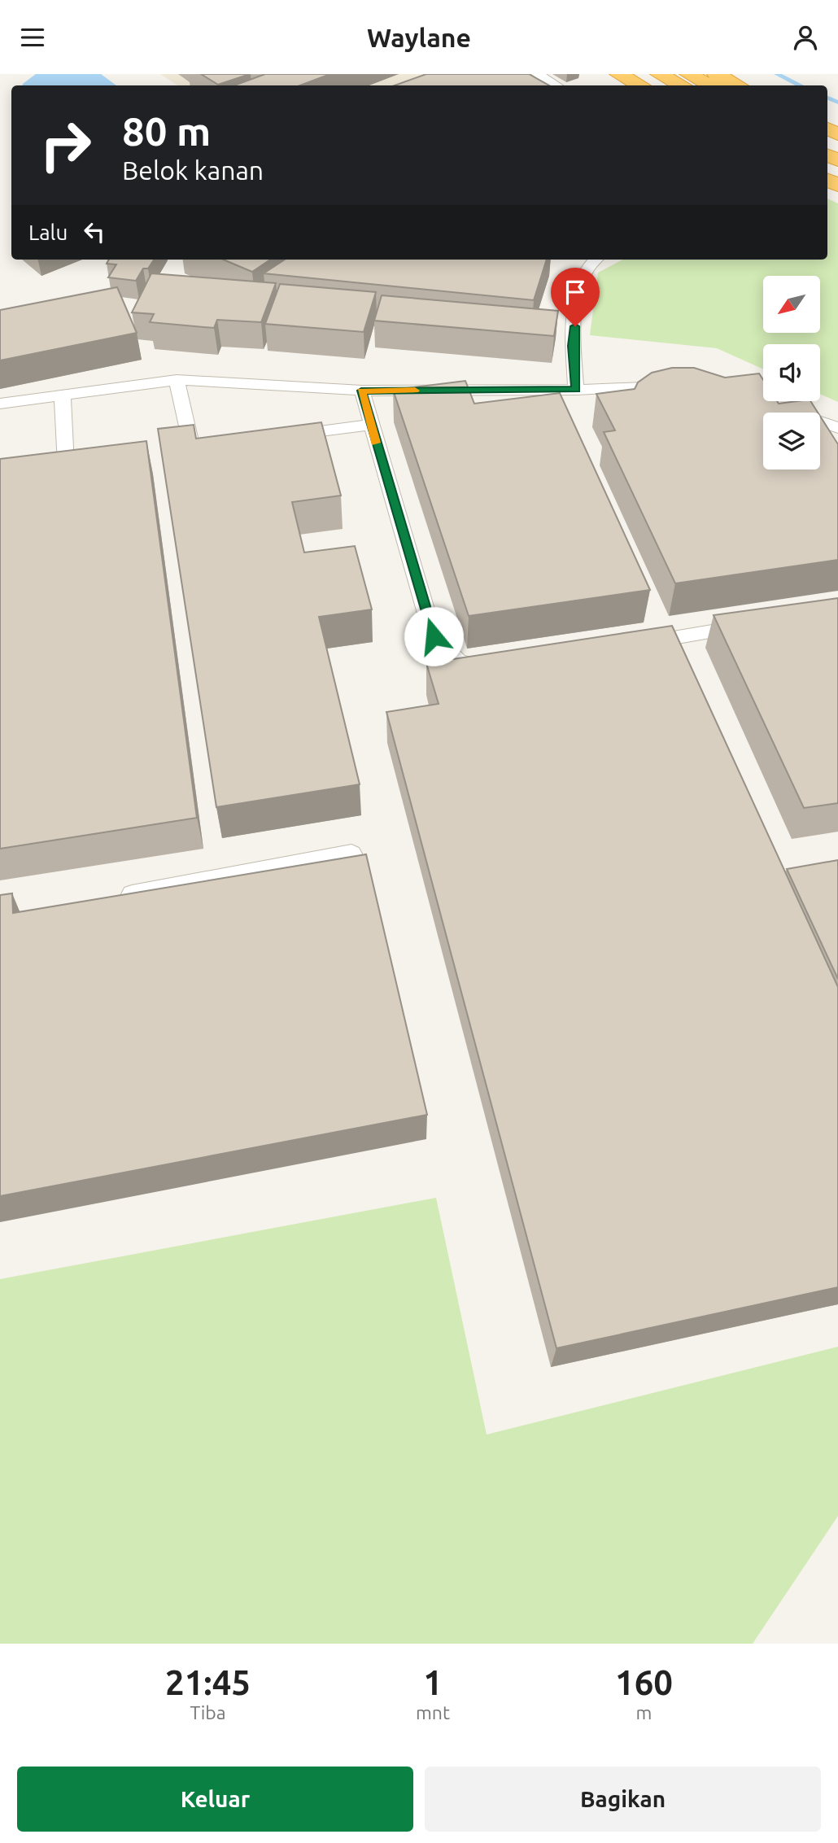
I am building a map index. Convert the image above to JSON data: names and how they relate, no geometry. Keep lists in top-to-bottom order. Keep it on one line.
{"north":"bottom left","page":{"header":"Waylane","turn":["80 m","Belok kanan"],"then":"Lalu","eta":["21:45","Tiba","1","mnt","160","m"],"buttons":["Keluar","Bagikan"]}}
